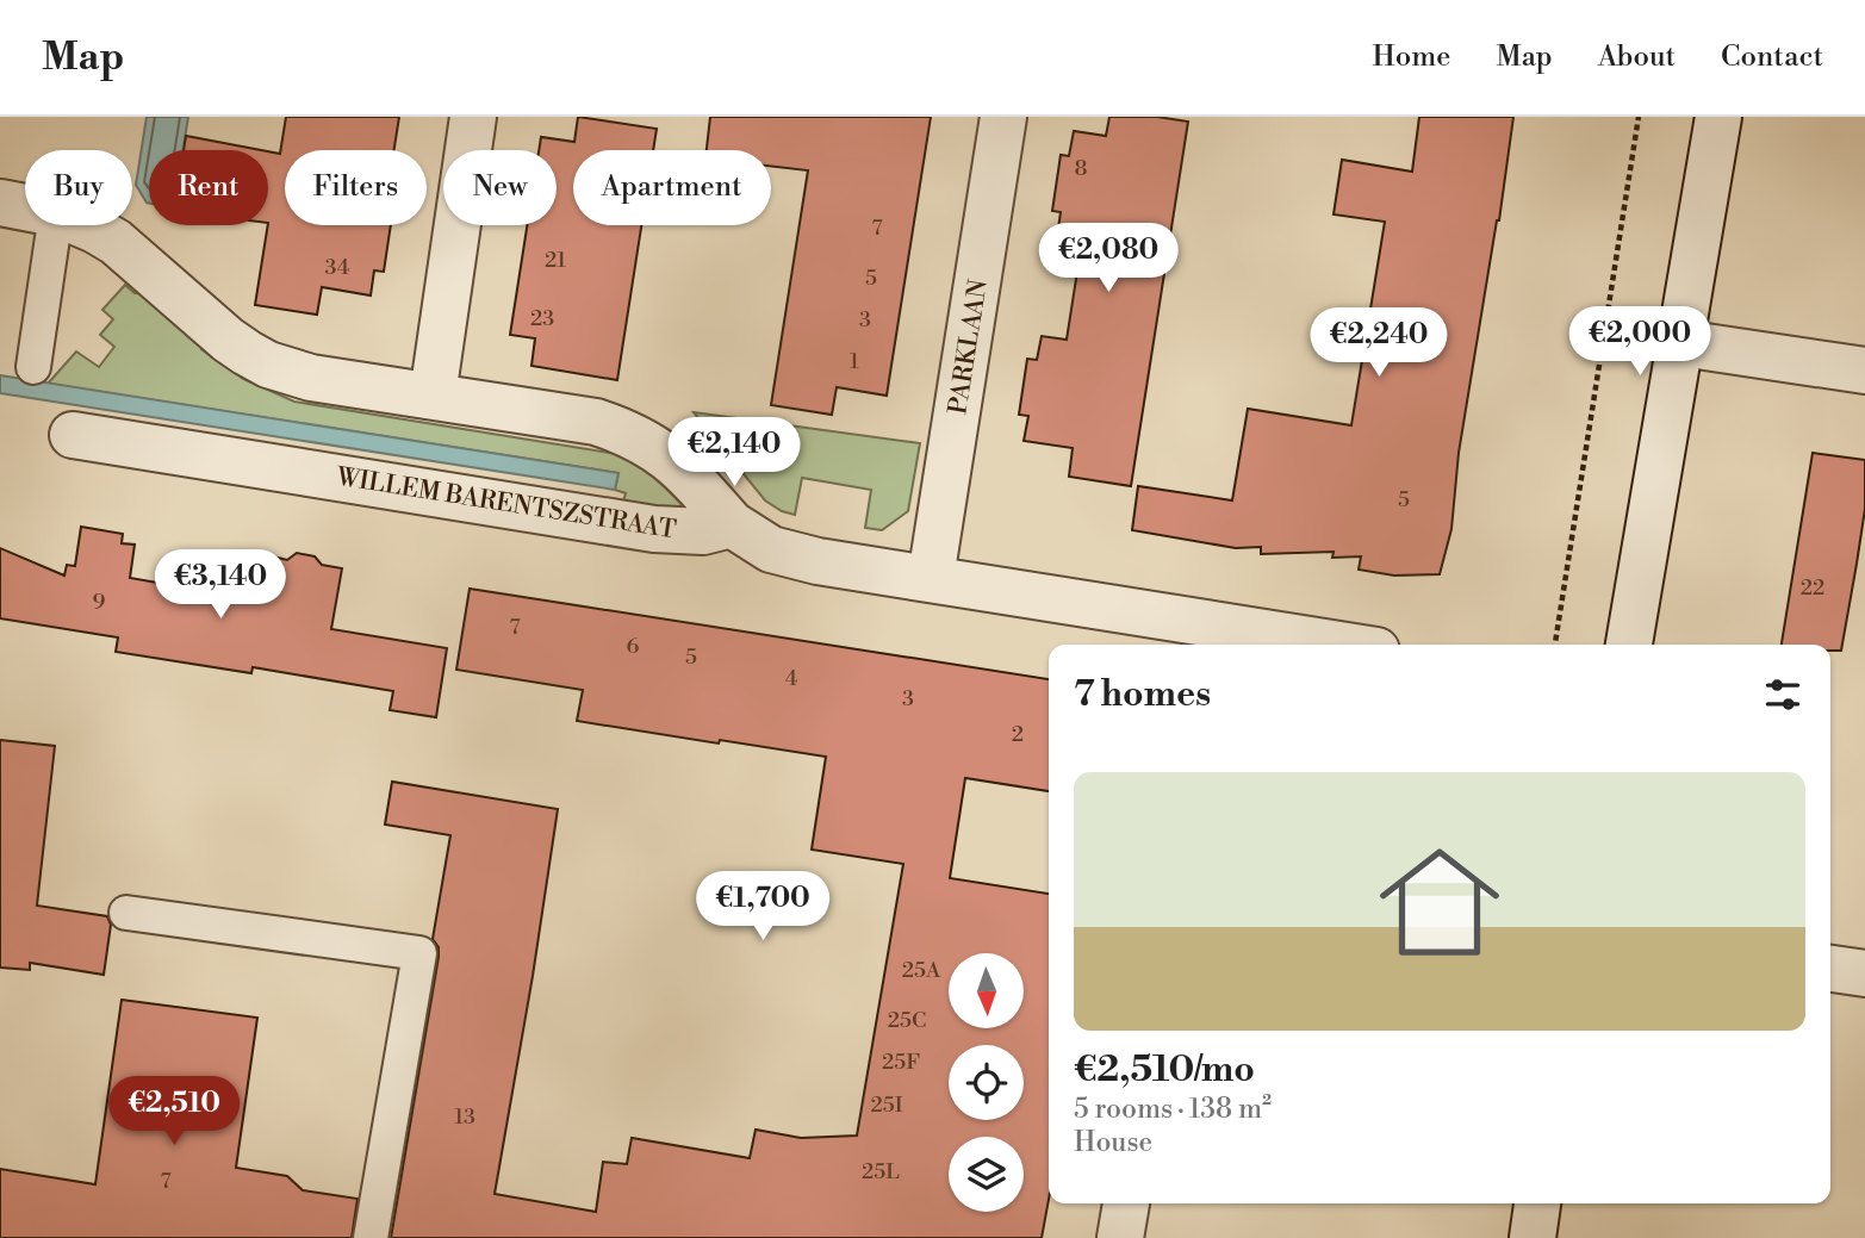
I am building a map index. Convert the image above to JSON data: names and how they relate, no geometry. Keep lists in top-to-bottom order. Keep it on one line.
{"streets":{"street":["PARKLAAN","WILLEM BARENTSZSTRAAT"]},"house_numbers":["8","7","21","34","5","23","3","1","5","22","9","7","6","5","4","3","2","25A","25C","25F","25I","13","25L","7"],"north":"bottom","page":{"header":"Map","nav":["Home","Map","About","Contact"],"chip":["Buy","Rent","Filters","New","Apartment"],"price":["€2,080","€2,000","€2,240","€2,140","€3,140","€1,700","€2,510"],"heading":"7 homes","list":[{"name":"€2,510/mo","note":"5 rooms · 138 m² · House"}]}}
